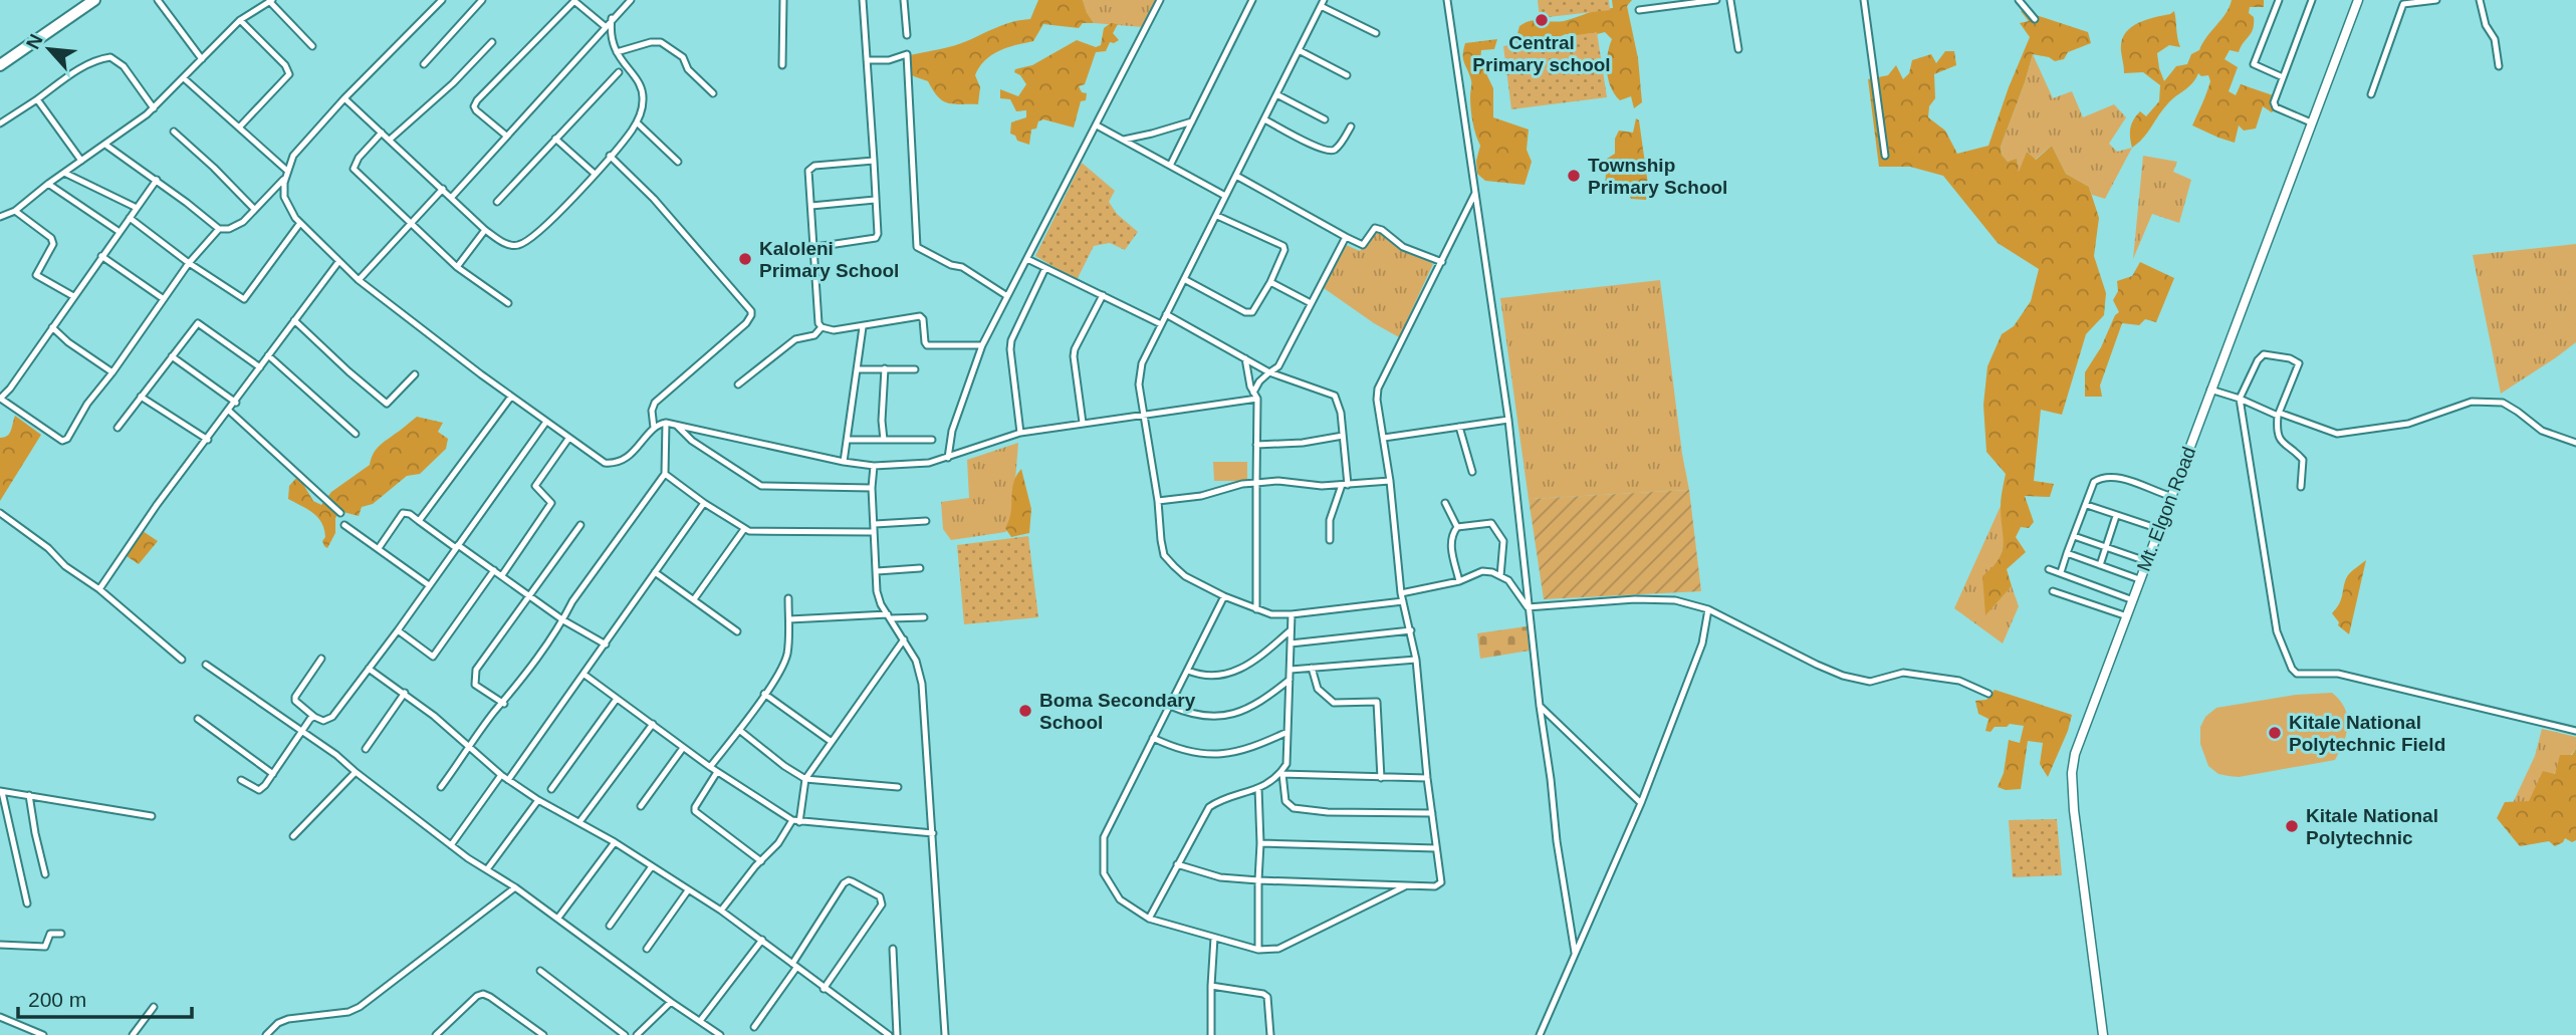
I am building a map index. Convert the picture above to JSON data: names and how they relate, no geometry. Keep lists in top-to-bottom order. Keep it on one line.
{"streets":{"street":["Mt. Elgon Road"]},"places":["Central Primary school","Township Primary School","Kaloleni Primary School","Boma Secondary School","Kitale National Polytechnic Field","Kitale National Polytechnic"],"scale_bar":"200 m","north":"top left"}
